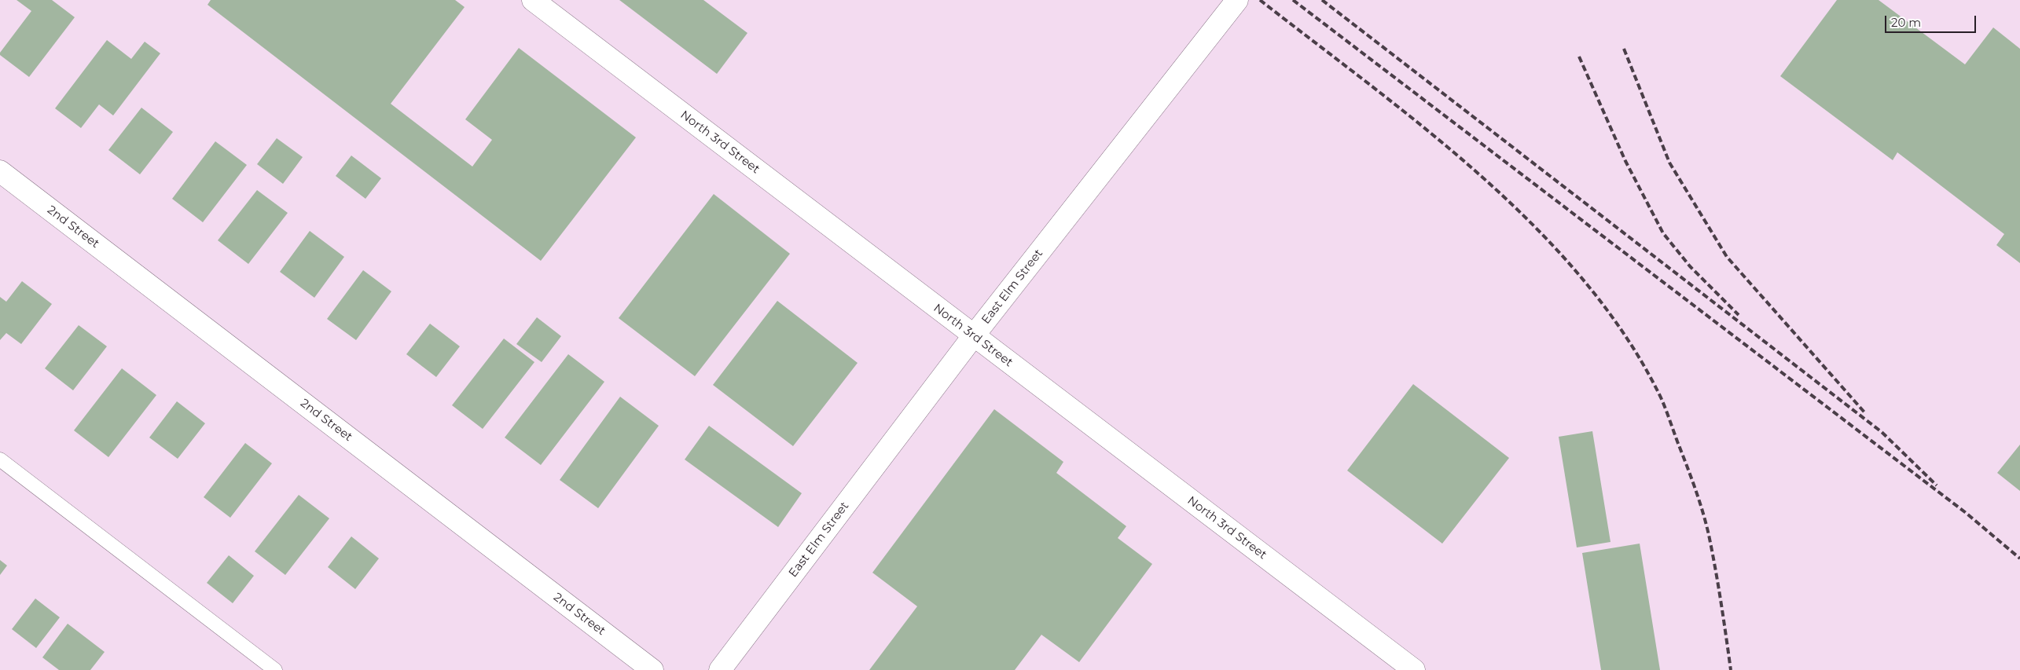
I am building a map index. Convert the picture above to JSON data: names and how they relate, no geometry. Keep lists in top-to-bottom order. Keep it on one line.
{"streets":{"street":["North 3rd Street","2nd Street","East Elm Street"]},"crossings":[["North 3rd Street","East Elm Street"]],"scale_bar":"20 m"}
